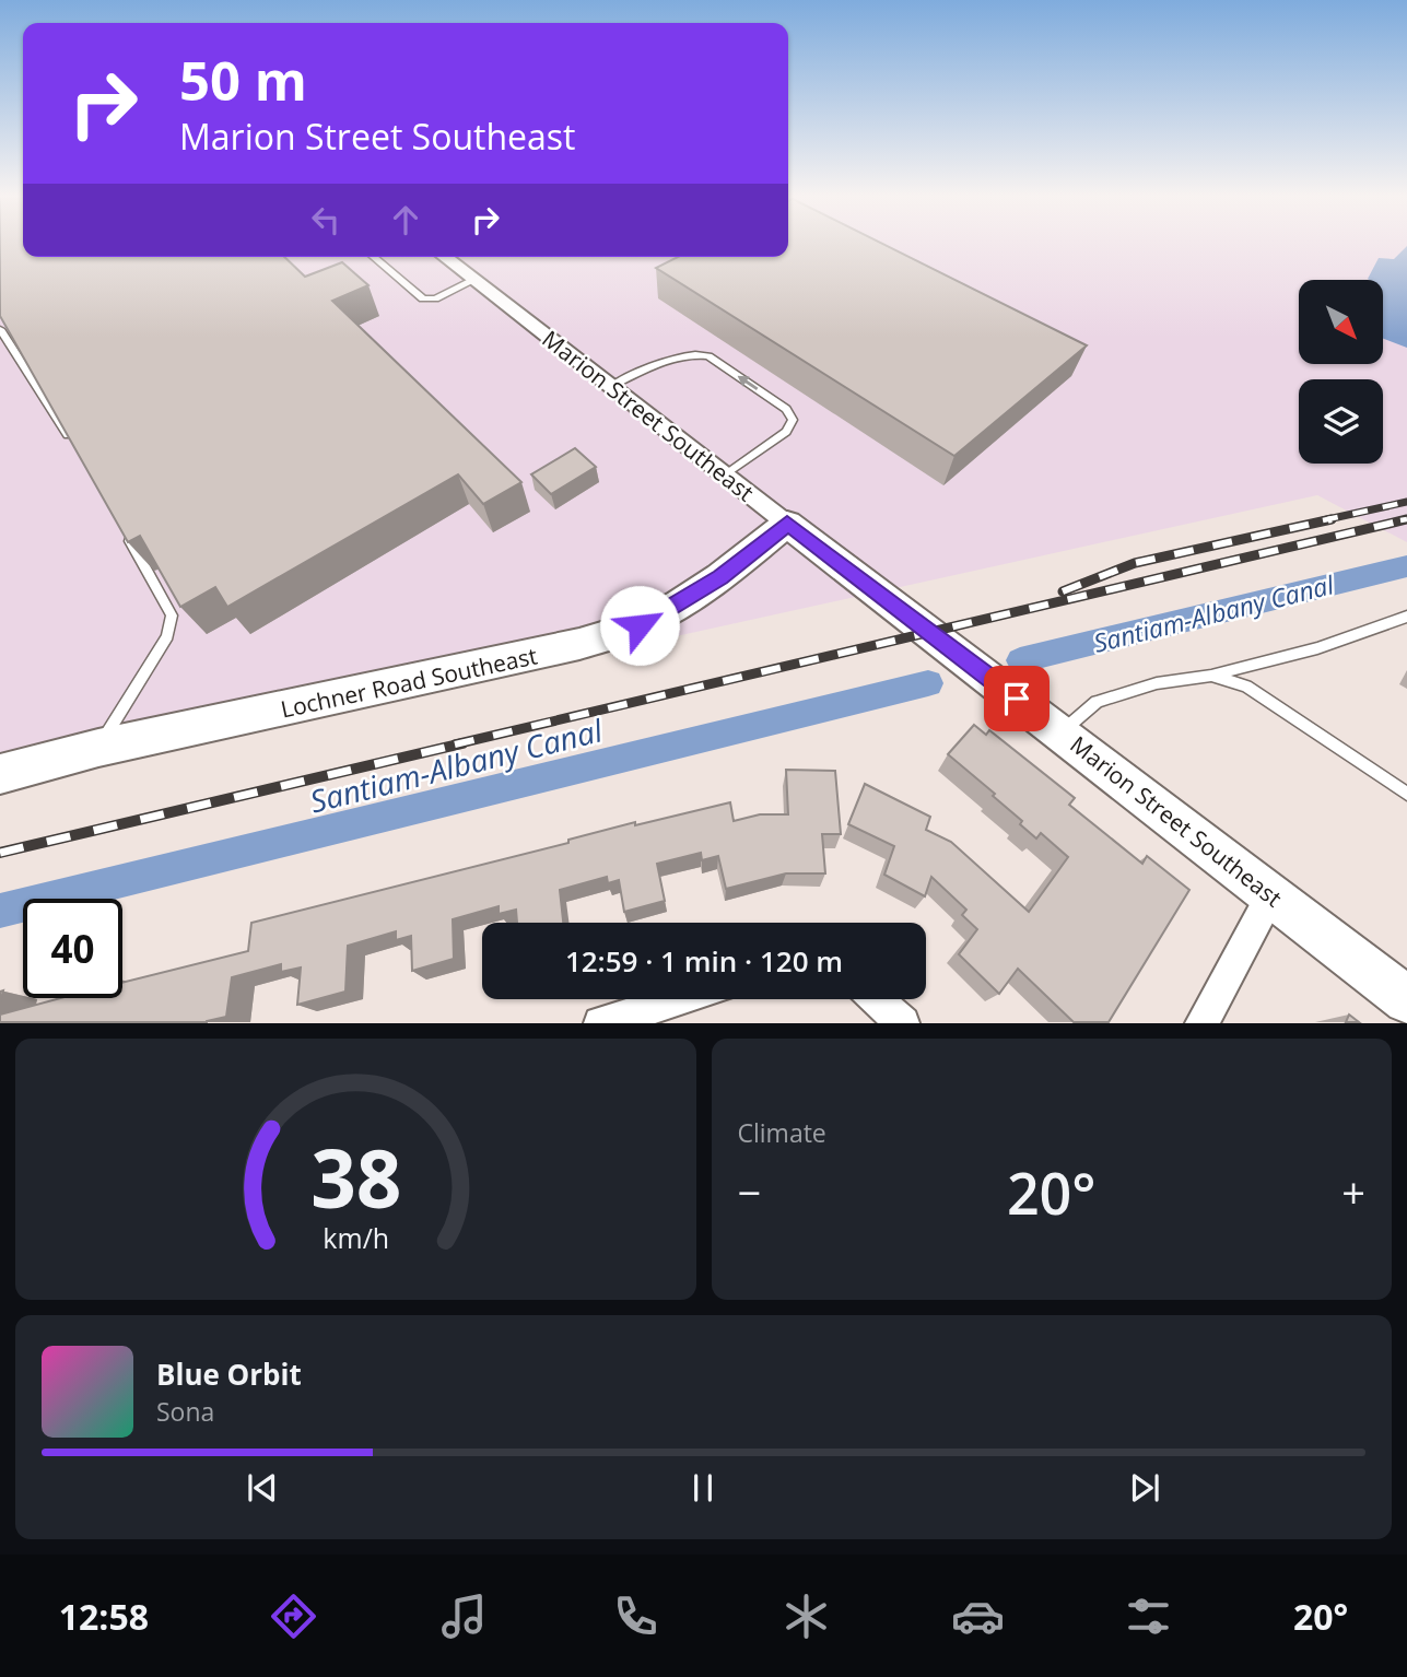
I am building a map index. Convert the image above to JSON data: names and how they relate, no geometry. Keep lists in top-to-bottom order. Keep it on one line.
{"streets":{"street":["Marion Street Southeast","Lochner Road Southeast"]},"crossings":[["Marion Street Southeast","Lochner Road Southeast"]],"water":["Santiam-Albany Canal"],"north":"bottom right","page":{"turn":["50 m","Marion Street Southeast"],"limit":"40","trip":"12:59 · 1 min · 120 m","tile":"Climate","heat":["−","20°","+"],"song":["Blue Orbit","Sona"],"tabs":["12:58","20°"],"gauge":["38","km/h"]}}
